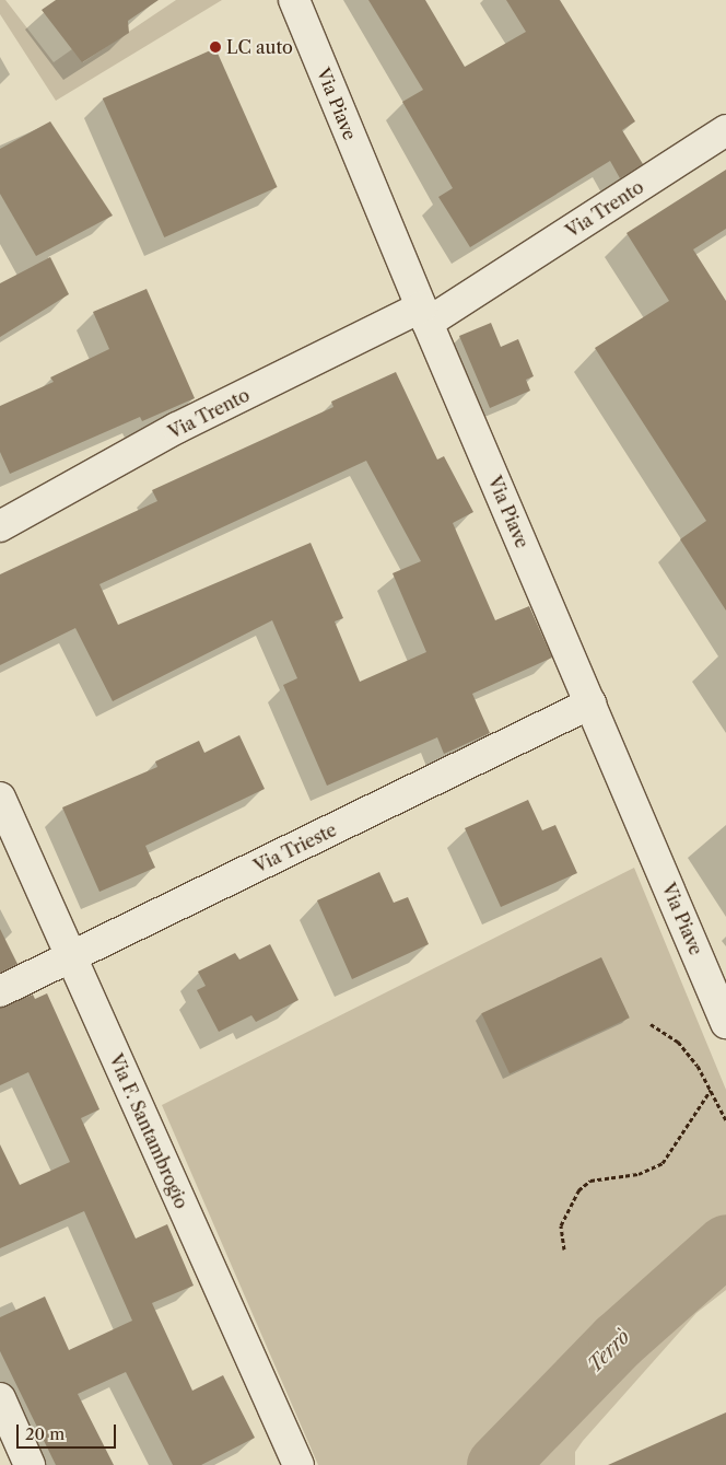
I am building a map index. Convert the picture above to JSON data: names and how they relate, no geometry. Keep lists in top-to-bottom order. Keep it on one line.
{"streets":{"street":["Via Piave","Via Trento","Via Trieste","Via F. Santambrogio"]},"crossings":[["Via Piave","Via Trento"],["Via Piave","Via Trieste"],["Via Trieste","Via F. Santambrogio"]],"water":["Terrò"],"places":["LC auto"],"scale_bar":"20 m"}
